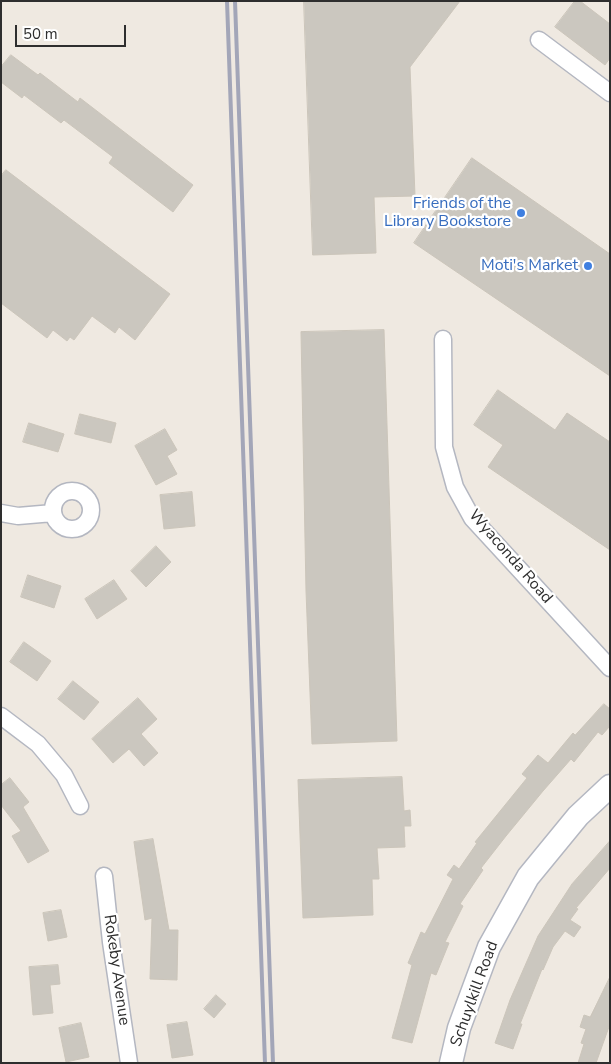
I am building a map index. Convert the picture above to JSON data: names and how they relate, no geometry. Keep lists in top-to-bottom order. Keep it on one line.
{"streets":{"street":["Wyaconda Road","Rokeby Avenue","Schuylkill Road"]},"places":["Friends of the Library Bookstore","Moti's Market"],"scale_bar":"50 m"}
